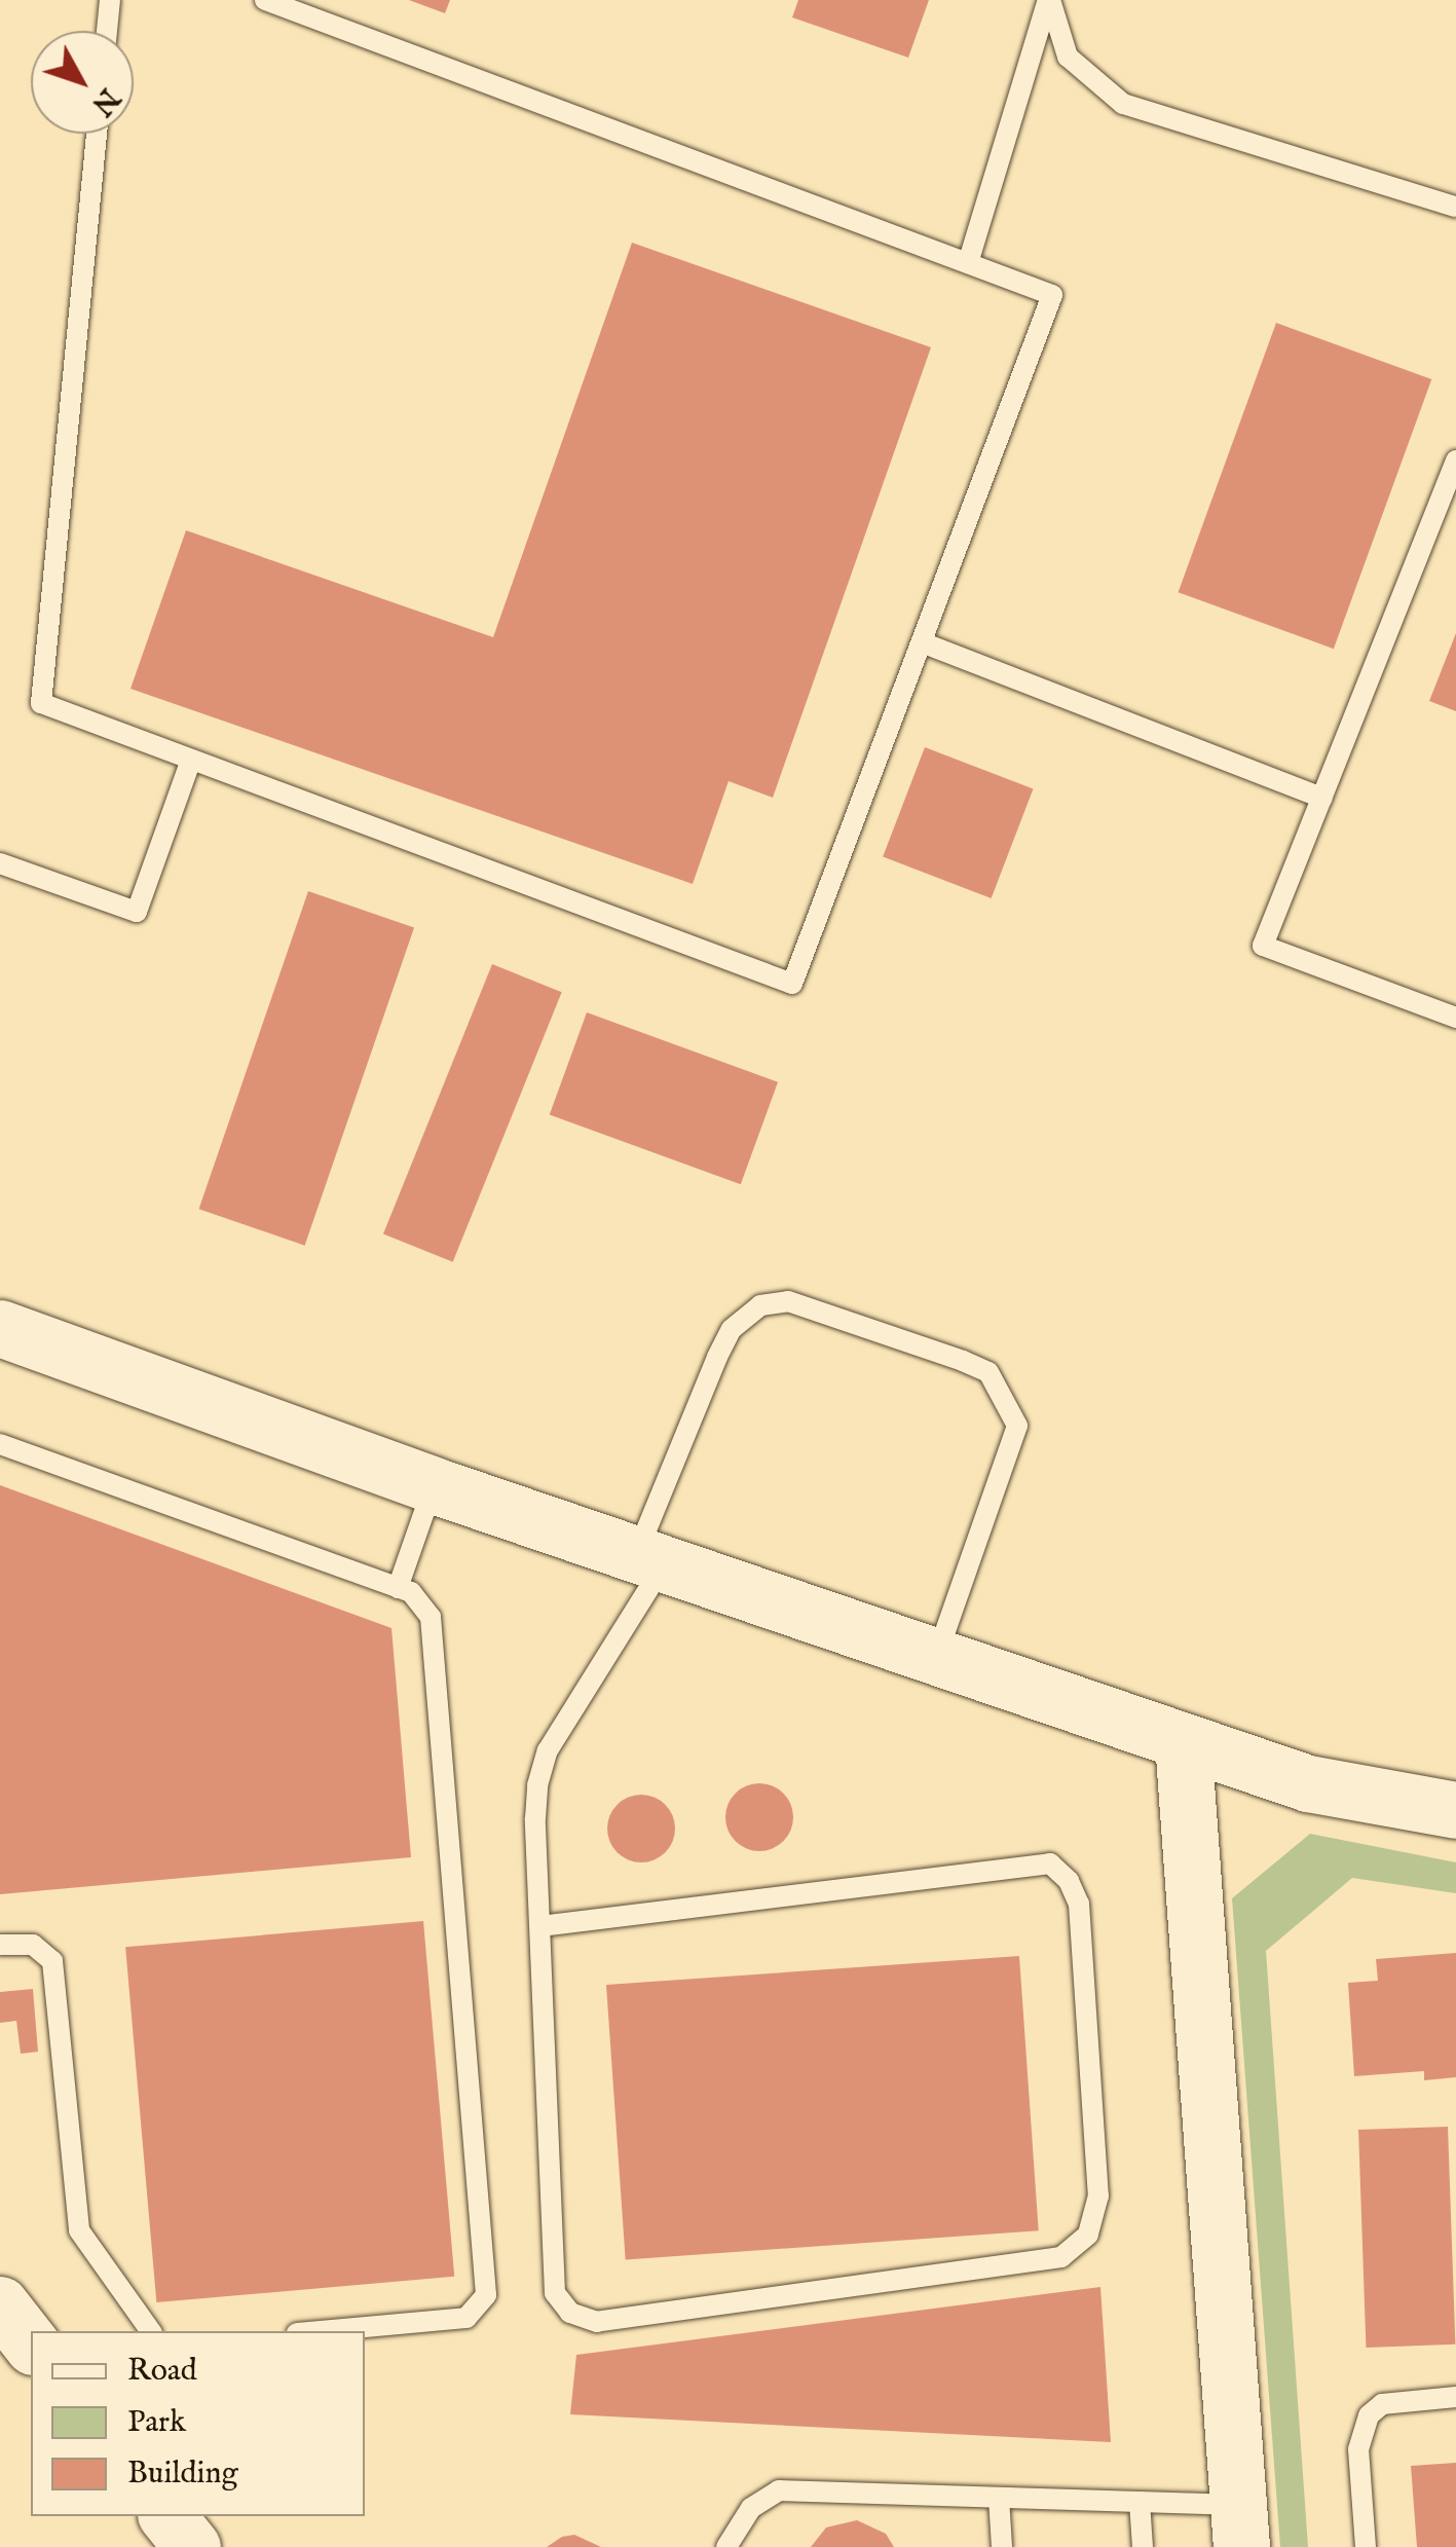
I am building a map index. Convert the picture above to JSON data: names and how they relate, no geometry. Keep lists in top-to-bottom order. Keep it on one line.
{"legend":["Road","Park","Building"],"north":"bottom right"}
